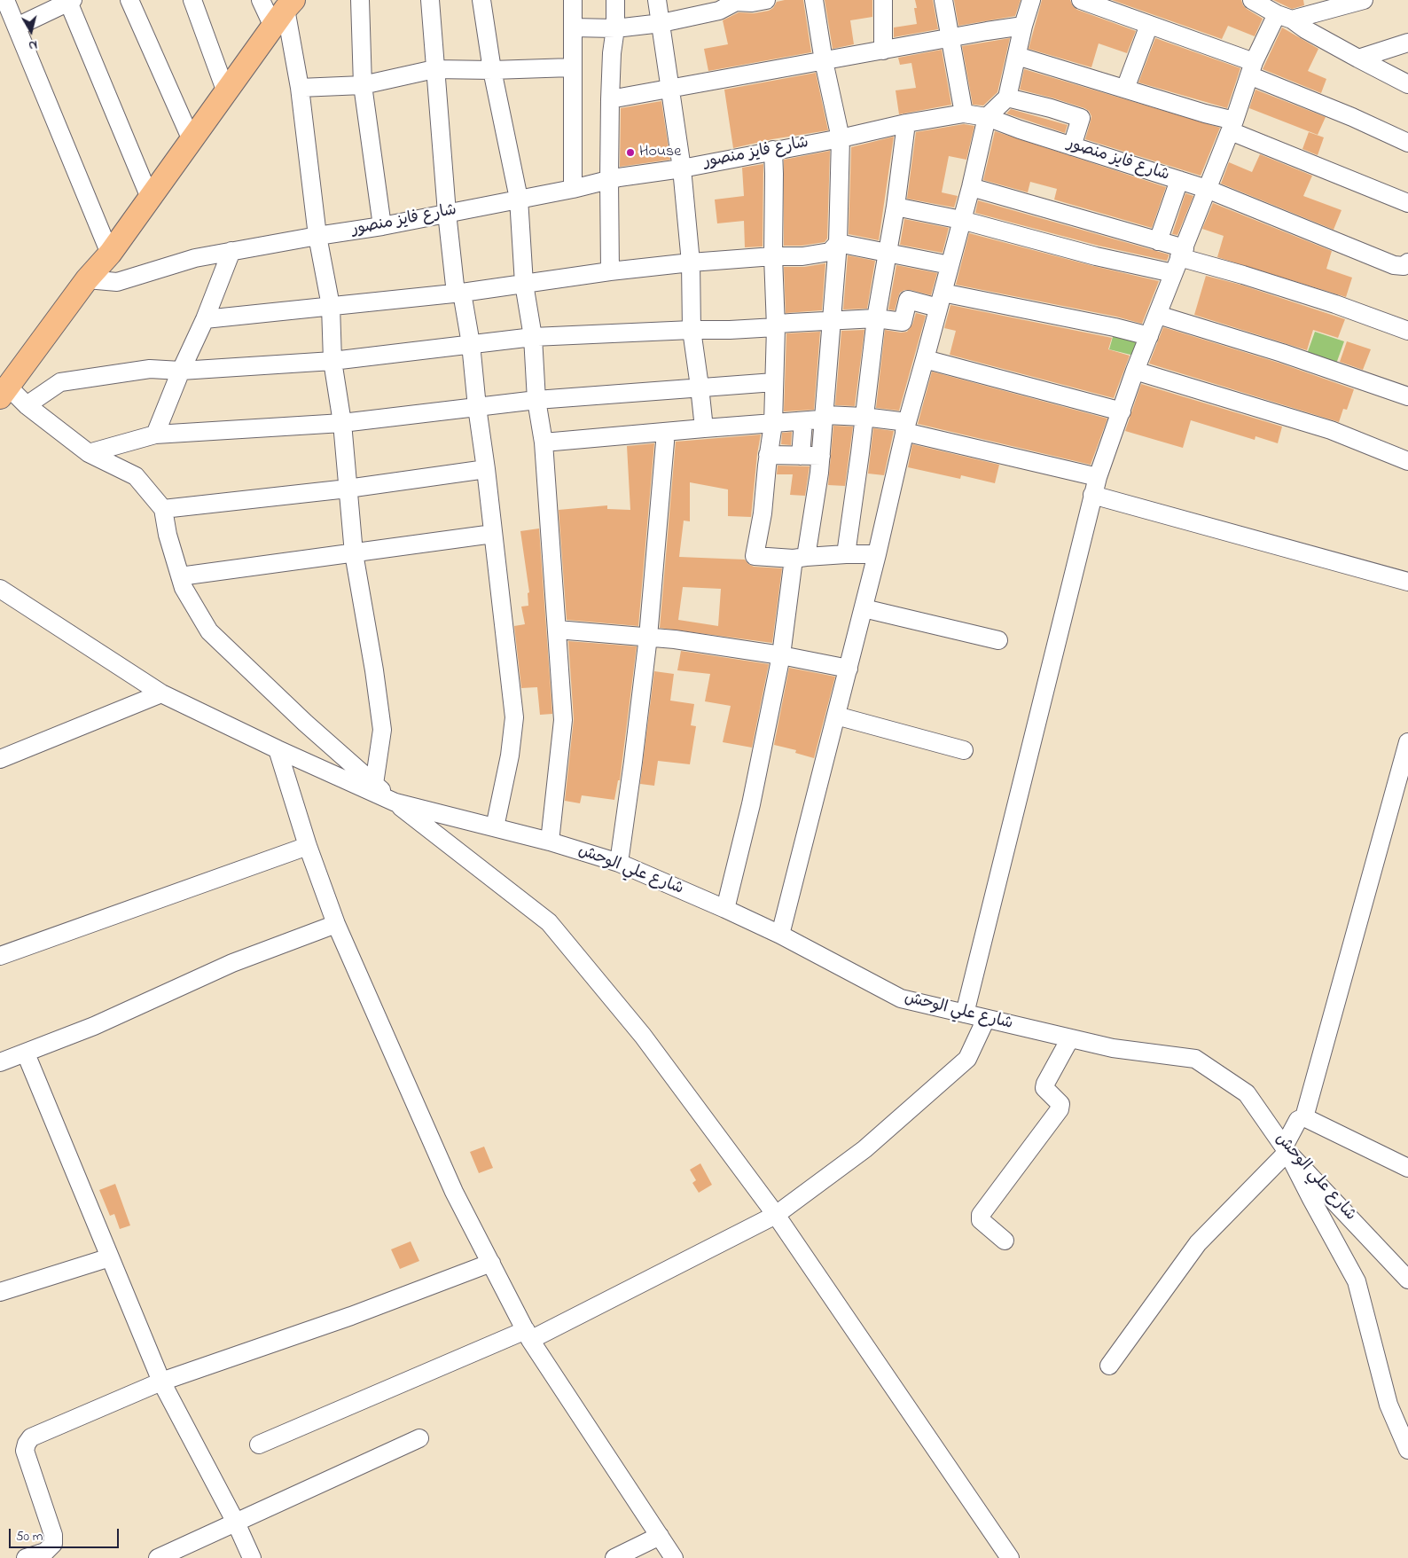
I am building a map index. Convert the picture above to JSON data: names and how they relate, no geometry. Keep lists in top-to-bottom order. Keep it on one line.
{"streets":{"street":["شارع فايز منصور","شارع علي الوحش"]},"places":["House"],"scale_bar":"50 m","north":"bottom"}
